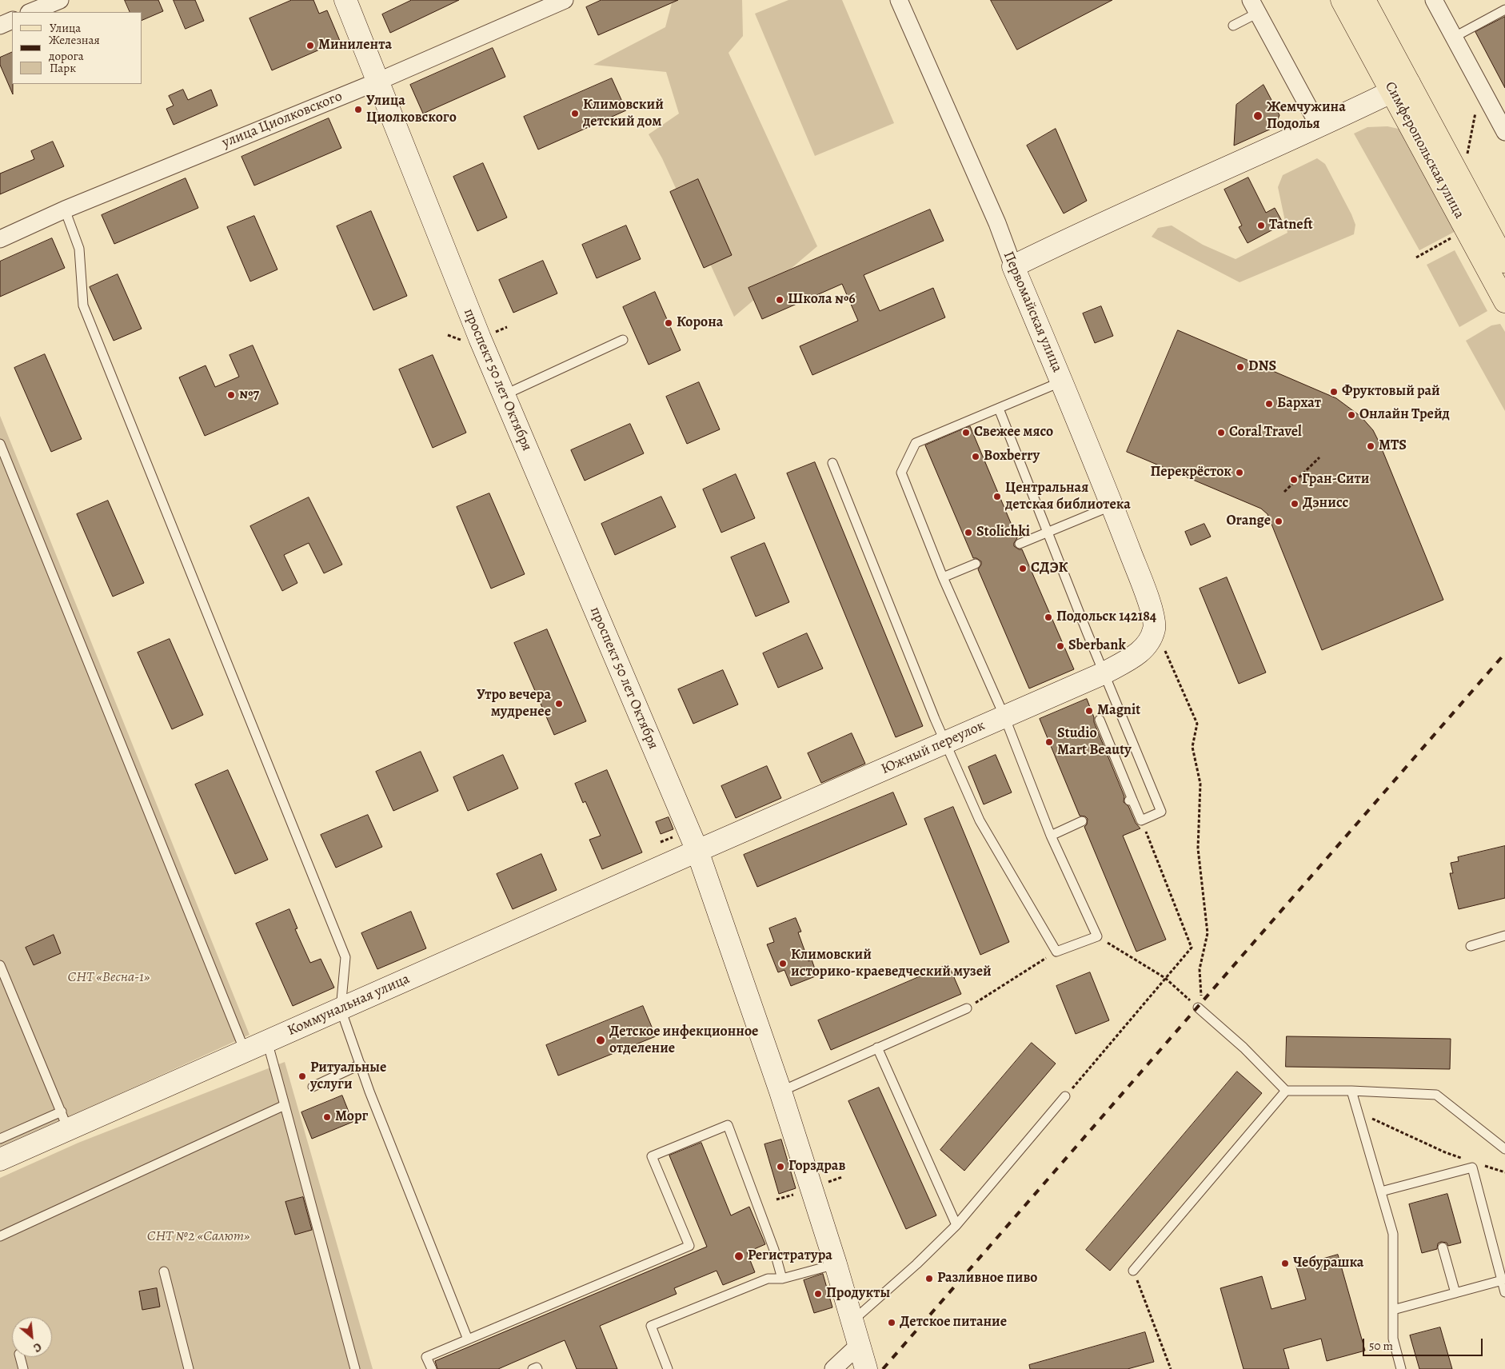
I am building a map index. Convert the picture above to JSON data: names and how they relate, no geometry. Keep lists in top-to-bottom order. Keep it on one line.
{"streets":{"main road":["Симферопольская улица"],"street":["улица Циолковского","Первомайская улица","проспект 50 лет Октября","Южный переулок","Коммунальная улица"]},"crossings":[["улица Циолковского","проспект 50 лет Октября"],["Первомайская улица","Южный переулок"],["проспект 50 лет Октября","Южный переулок"],["проспект 50 лет Октября","Коммунальная улица"],["Южный переулок","Коммунальная улица"]],"parks":["СНТ «Весна-1»","СНТ №2 «Салют»"],"places":["Минилента","Улица Циолковского","Климовский детский дом","Жемчужина Подолья","Tatneft","Школа №6","Корона","DNS","Фруктовый рай","№7","Бархат","Онлайн Трейд","Свежее мясо","Coral Travel","MTS","Boxberry","Перекрёсток","Гран-Сити","Центральная детская библиотека","Дэнисс","Orange","Stolichki","СДЭК","Подольск 142184","Sberbank","Утро вечера мудренее","Magnit","Studio Mart Beauty","Климовский историко-краеведческий музей","Детское инфекционное отделение","Ритуальные услуги","Морг","Горздрав","Регистратура","Чебурашка","Разливное пиво","Продукты","Детское питание"],"legend":["Улица","Железная дорога","Парк"],"scale_bar":"50 m","north":"bottom right"}
